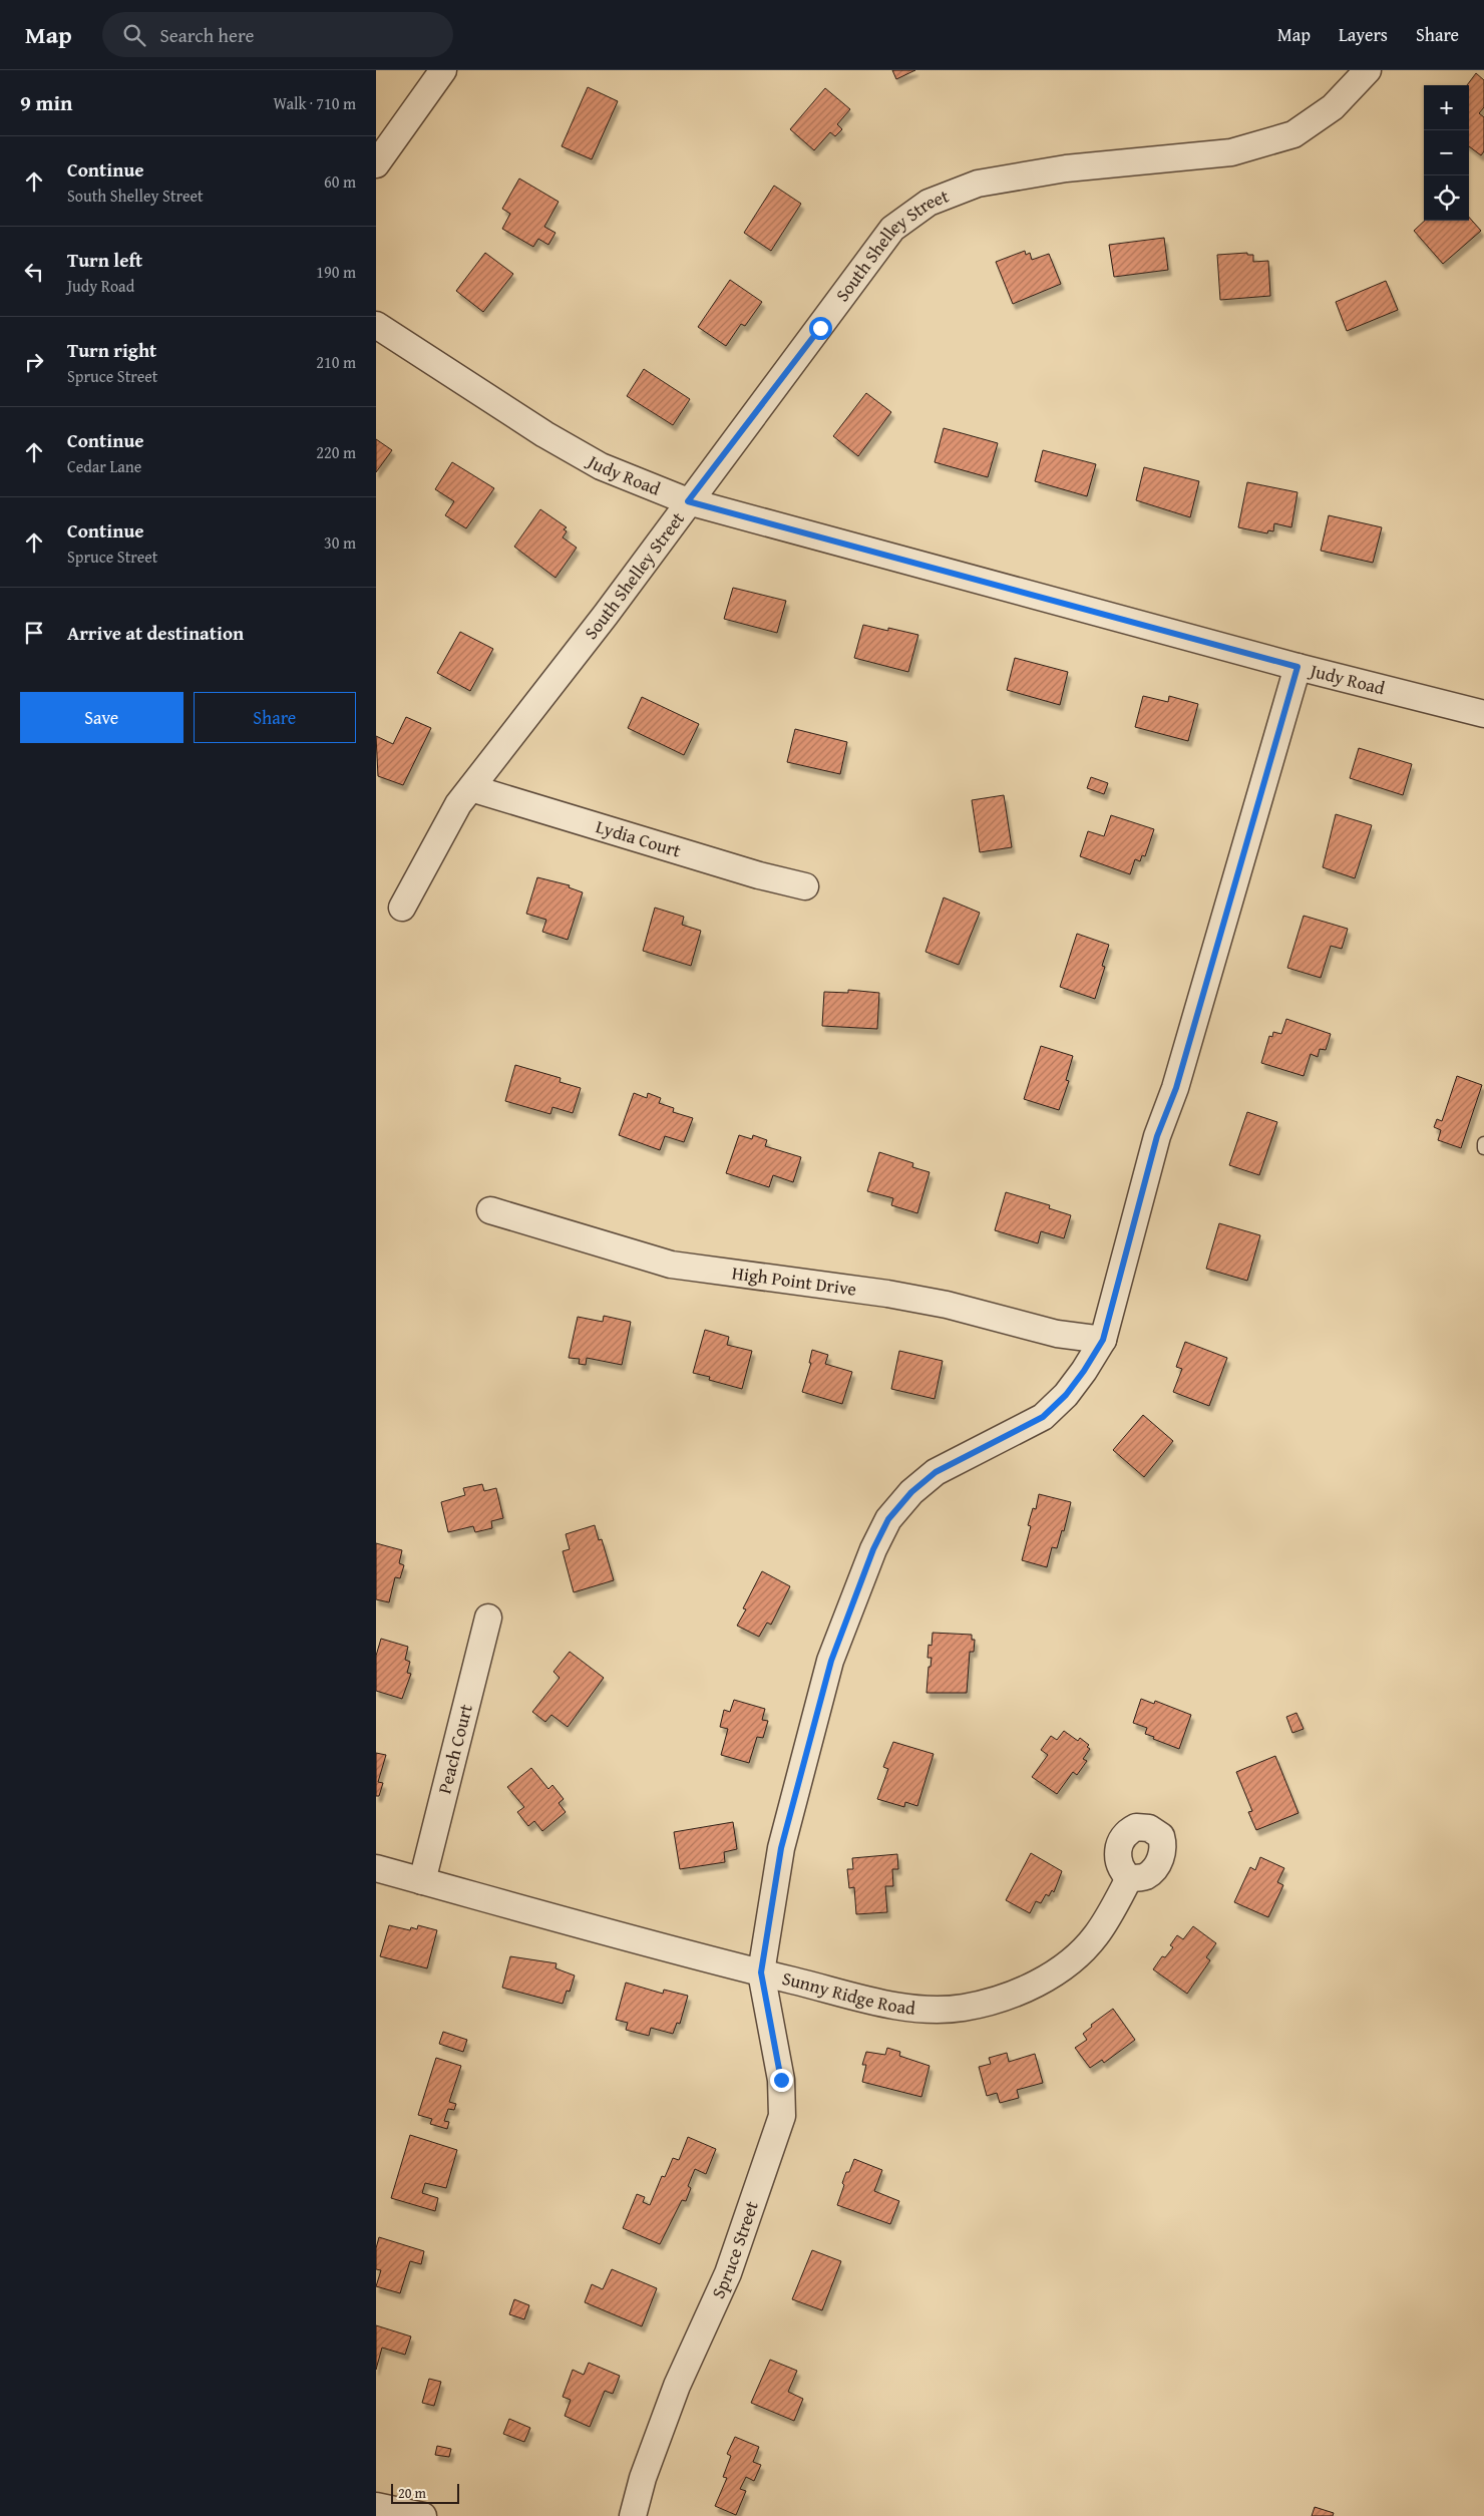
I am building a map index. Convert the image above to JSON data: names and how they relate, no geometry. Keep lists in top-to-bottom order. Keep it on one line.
{"streets":{"street":["South Shelley Street","Judy Road","Lydia Court","High Point Drive","Peach Court","Sunny Ridge Road","Spruce Street"]},"crossings":[["South Shelley Street","Judy Road"],["South Shelley Street","Lydia Court"],["High Point Drive","Spruce Street"],["Peach Court","Sunny Ridge Road"],["Sunny Ridge Road","Spruce Street"]],"scale_bar":"20 m","page":{"header":"Map","search":"Search here","nav":["Map","Layers","Share"],"heading":["9 min","Walk · 710 m"],"map_buttons":["+","−"],"list":[["Continue","South Shelley Street","60 m"],["Turn left","Judy Road","190 m"],["Turn right","Spruce Street","210 m"],["Continue","Cedar Lane","220 m"],["Continue","Spruce Street","30 m"],"Arrive at destination"],"buttons":["Save","Share"],"scale":"20 m"}}
